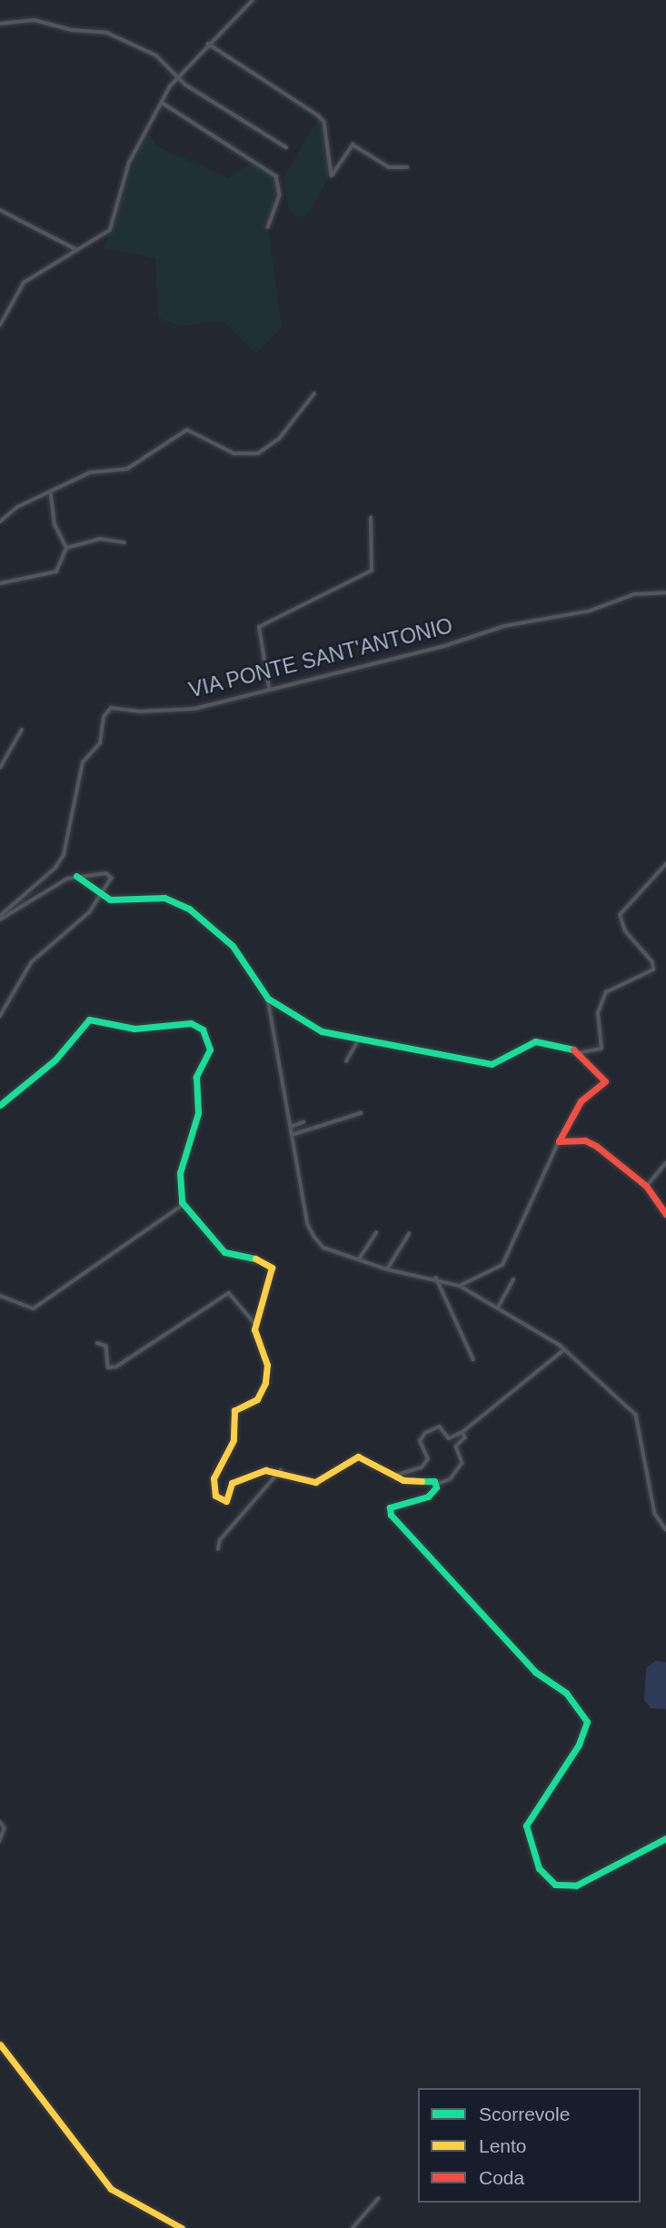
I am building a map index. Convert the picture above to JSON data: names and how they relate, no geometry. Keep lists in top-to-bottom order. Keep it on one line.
{"streets":{"street":["VIA PONTE SANT'ANTONIO"]},"legend":["Scorrevole","Lento","Coda"]}
